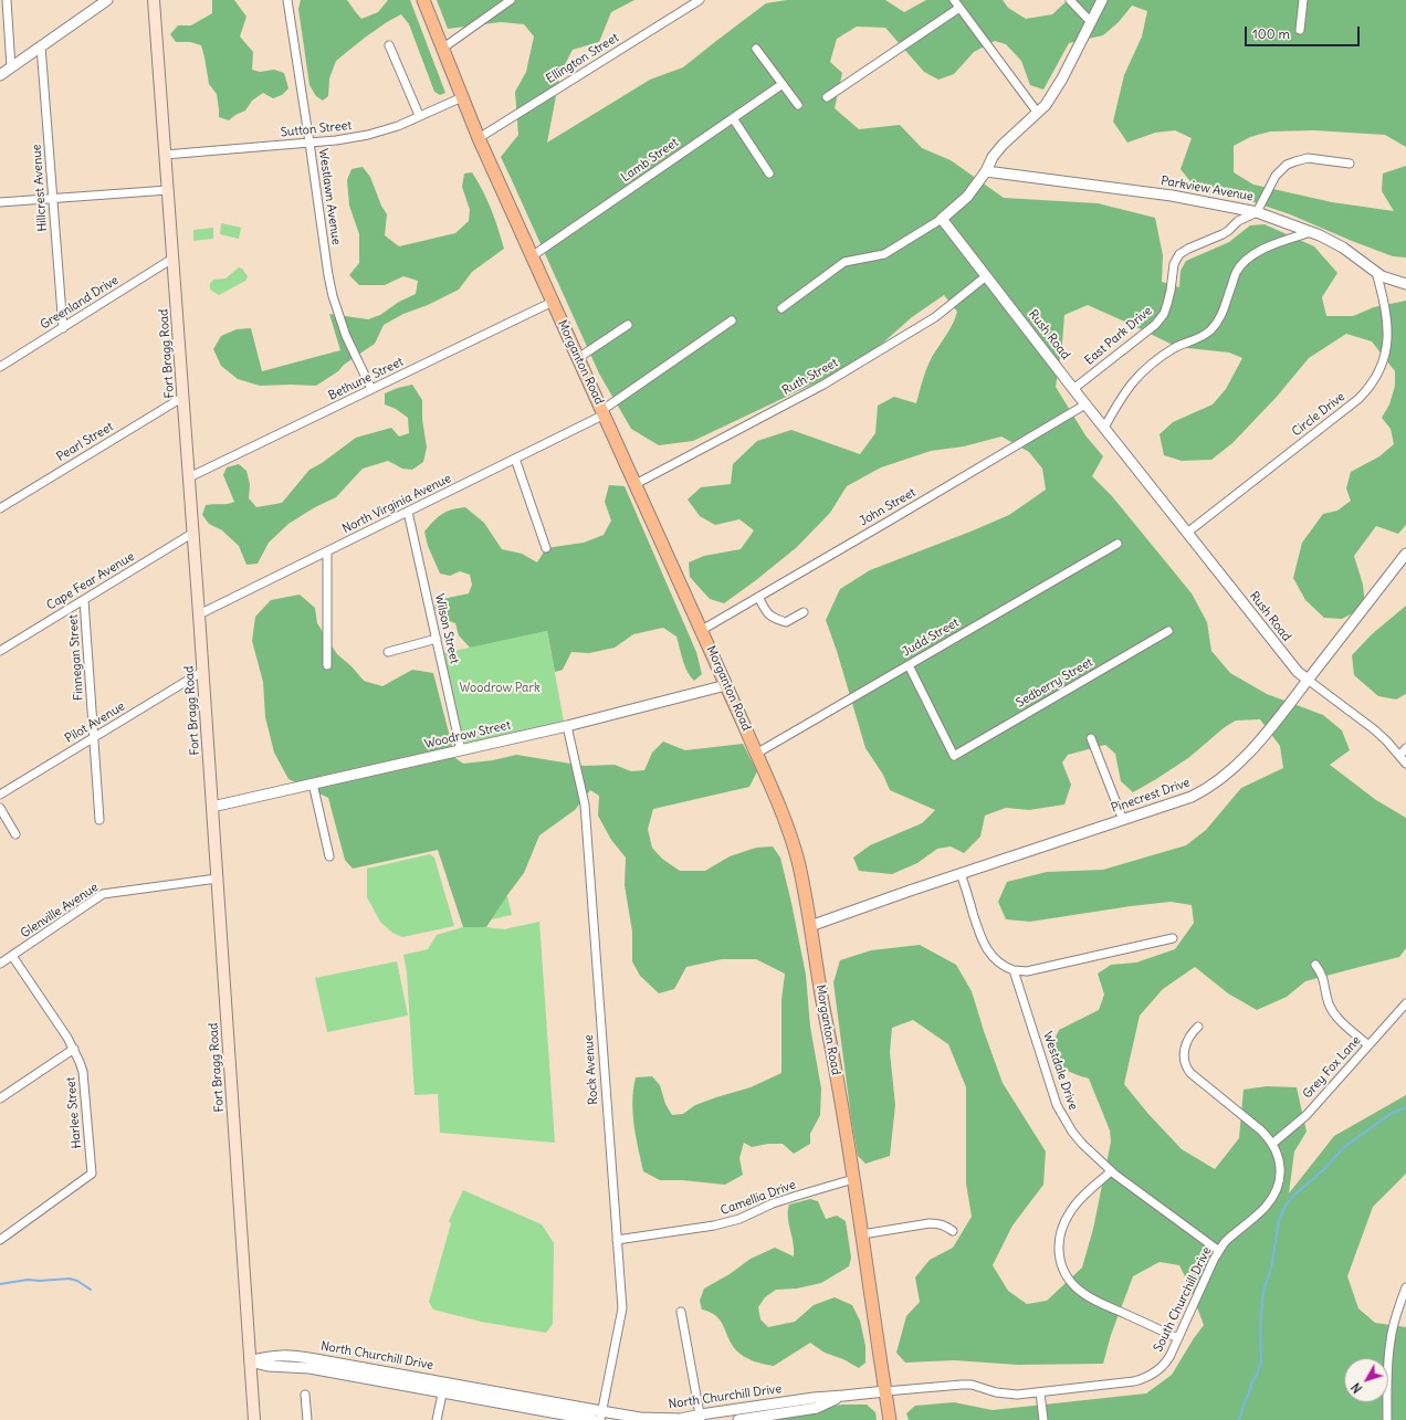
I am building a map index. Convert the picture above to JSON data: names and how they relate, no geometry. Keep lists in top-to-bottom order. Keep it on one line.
{"streets":{"main road":["Fort Bragg Road","Morganton Road"],"street":["Ellington Street","Sutton Street","Lamb Street","Hillcrest Avenue","Parkview Avenue","Westlawn Avenue","Greenland Drive","Rush Road","East Park Drive","Ruth Street","Bethune Street","Circle Drive","Pearl Street","North Virginia Avenue","John Street","Cape Fear Avenue","Wilson Street","Judd Street","Finnegan Street","Sedberry Street","Pilot Avenue","Woodrow Street","Pinecrest Drive","Glenville Avenue","Grey Fox Lane","Rock Avenue","Westdale Drive","Harlee Street","Camellia Drive","South Churchill Drive","North Churchill Drive"]},"crossings":[["Ellington Street","Morganton Road"],["Sutton Street","Westlawn Avenue"],["Sutton Street","Fort Bragg Road"],["Sutton Street","Morganton Road"],["Lamb Street","Morganton Road"],["Hillcrest Avenue","Greenland Drive"],["Parkview Avenue","East Park Drive"],["Parkview Avenue","Circle Drive"],["Westlawn Avenue","Bethune Street"],["Greenland Drive","Fort Bragg Road"],["Rush Road","East Park Drive"],["Rush Road","Ruth Street"],["Rush Road","Circle Drive"],["Rush Road","John Street"],["Rush Road","Pinecrest Drive"],["Fort Bragg Road","Bethune Street"],["Fort Bragg Road","Pearl Street"],["Fort Bragg Road","North Virginia Avenue"],["Fort Bragg Road","Cape Fear Avenue"],["Fort Bragg Road","Pilot Avenue"],["Fort Bragg Road","Woodrow Street"],["Fort Bragg Road","Glenville Avenue"],["Fort Bragg Road","North Churchill Drive"],["Morganton Road","Ruth Street"],["Morganton Road","Bethune Street"],["Morganton Road","North Virginia Avenue"],["Morganton Road","John Street"],["Morganton Road","Judd Street"],["Morganton Road","Woodrow Street"],["Morganton Road","Pinecrest Drive"],["Morganton Road","Camellia Drive"],["Morganton Road","South Churchill Drive"],["Morganton Road","North Churchill Drive"],["North Virginia Avenue","Wilson Street"],["Cape Fear Avenue","Finnegan Street"],["Wilson Street","Woodrow Street"],["Judd Street","Sedberry Street"],["Finnegan Street","Pilot Avenue"],["Woodrow Street","Rock Avenue"],["Glenville Avenue","Harlee Street"],["Grey Fox Lane","South Churchill Drive"],["Rock Avenue","Camellia Drive"],["Rock Avenue","North Churchill Drive"],["Westdale Drive","South Churchill Drive"],["South Churchill Drive","North Churchill Drive"]],"parks":["Woodrow Park"],"scale_bar":"100 m","north":"bottom left"}
